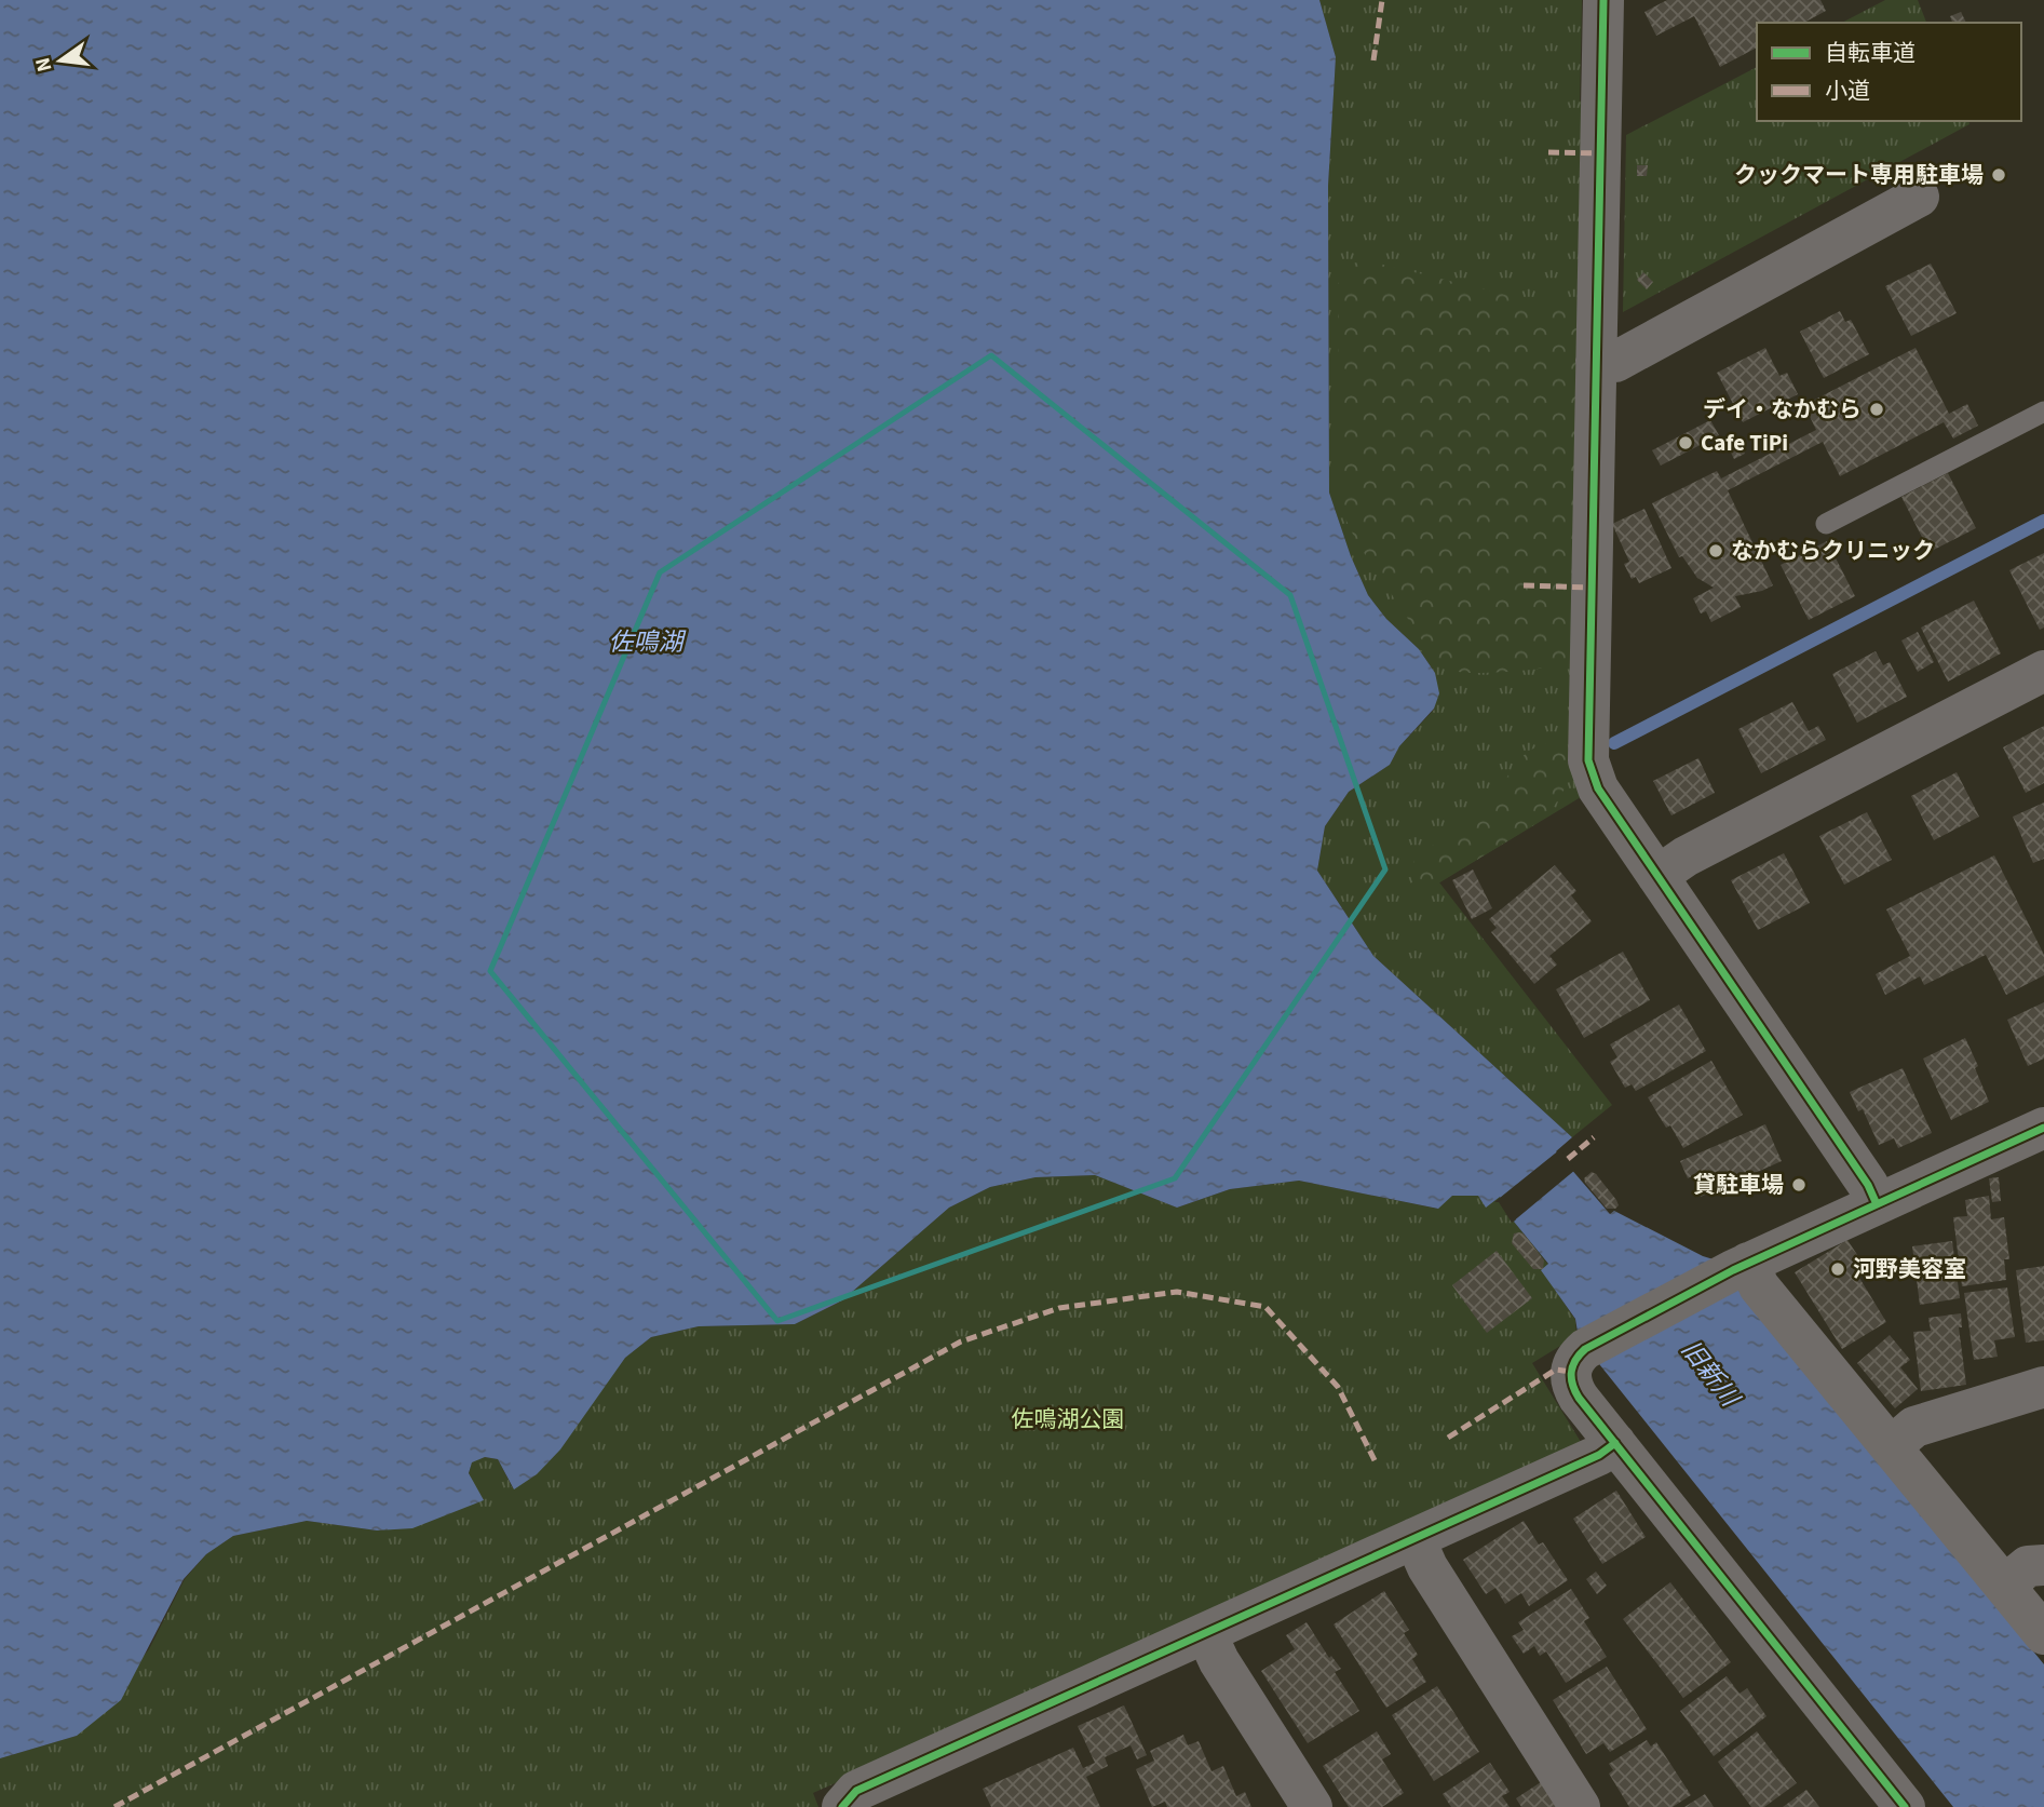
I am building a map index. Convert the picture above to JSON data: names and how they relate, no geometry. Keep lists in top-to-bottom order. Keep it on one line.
{"water":["佐鳴湖","旧新川"],"parks":["佐鳴湖公園"],"places":["クックマート専用駐車場","デイ・なかむら","Cafe TiPi","なかむらクリニック","貸駐車場","河野美容室"],"legend":["自転車道","小道"],"north":"left"}
